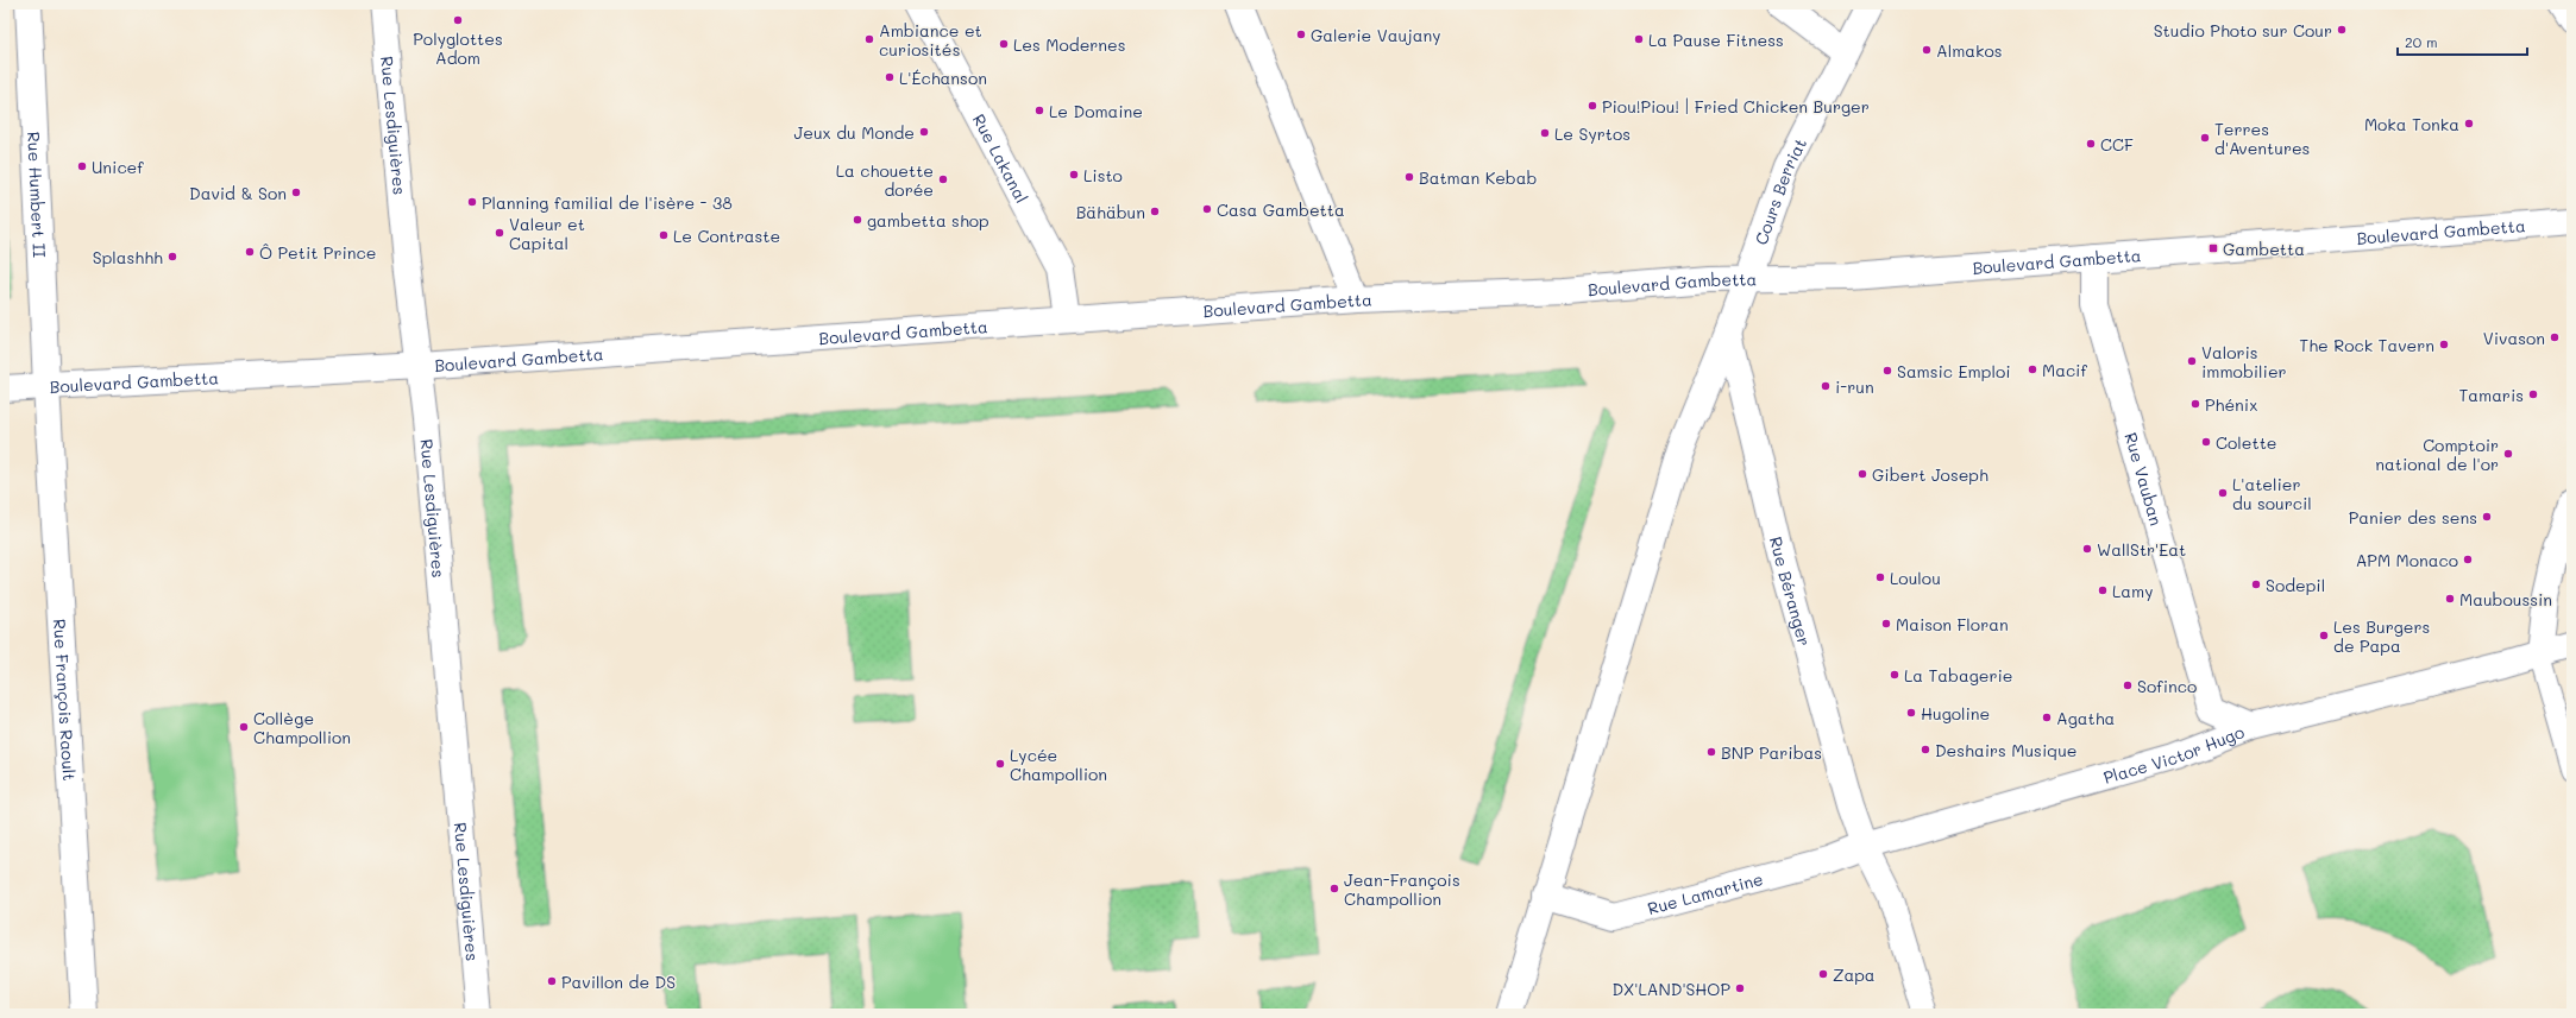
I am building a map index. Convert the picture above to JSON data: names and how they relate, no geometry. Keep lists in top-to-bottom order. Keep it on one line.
{"streets":{"street":["Rue Lesdiguières","Rue Lakanal","Cours Berriat","Rue Humbert II","Boulevard Gambetta","Rue Vauban","Rue Béranger","Rue François Raoult","Place Victor Hugo","Rue Lamartine"]},"crossings":[["Rue Lesdiguières","Boulevard Gambetta"],["Rue Lakanal","Boulevard Gambetta"],["Cours Berriat","Boulevard Gambetta"],["Cours Berriat","Rue Béranger"],["Cours Berriat","Rue Lamartine"],["Rue Humbert II","Boulevard Gambetta"],["Rue Humbert II","Rue François Raoult"],["Boulevard Gambetta","Rue Vauban"],["Boulevard Gambetta","Rue François Raoult"],["Rue Vauban","Place Victor Hugo"],["Rue Béranger","Place Victor Hugo"],["Rue Béranger","Rue Lamartine"],["Place Victor Hugo","Rue Lamartine"]],"places":{"other":["Polyglottes Adom","Studio Photo sur Cour","Galerie Vaujany","Ambiance et curiosités","La Pause Fitness","Les Modernes","Almakos","L'Échanson","Piou!Piou! | Fried Chicken Burger","Le Domaine","Moka Tonka","Jeux du Monde","Le Syrtos","Terres d'Aventures","CCF","Unicef","Listo","Batman Kebab","La chouette dorée","David & Son","Planning familial de l'isère - 38","Casa Gambetta","Bähäbun","gambetta shop","Valeur et Capital","Le Contraste","Ô Petit Prince","Splashhh","Vivason","The Rock Tavern","Valoris immobilier","Macif","Samsic Emploi","i-run","Tamaris","Phénix","Colette","Comptoir national de l'or","Gibert Joseph","L'atelier du sourcil","Panier des sens","WallStr'Eat","APM Monaco","Loulou","Sodepil","Lamy","Mauboussin","Maison Floran","Les Burgers de Papa","La Tabagerie","Sofinco","Hugoline","Agatha","Collège Champollion","Deshairs Musique","BNP Paribas","Lycée Champollion","Jean-François Champollion","Zapa","Pavillon de DS","DX'LAND'SHOP"],"transit":["Gambetta"]},"scale_bar":"20 m"}
